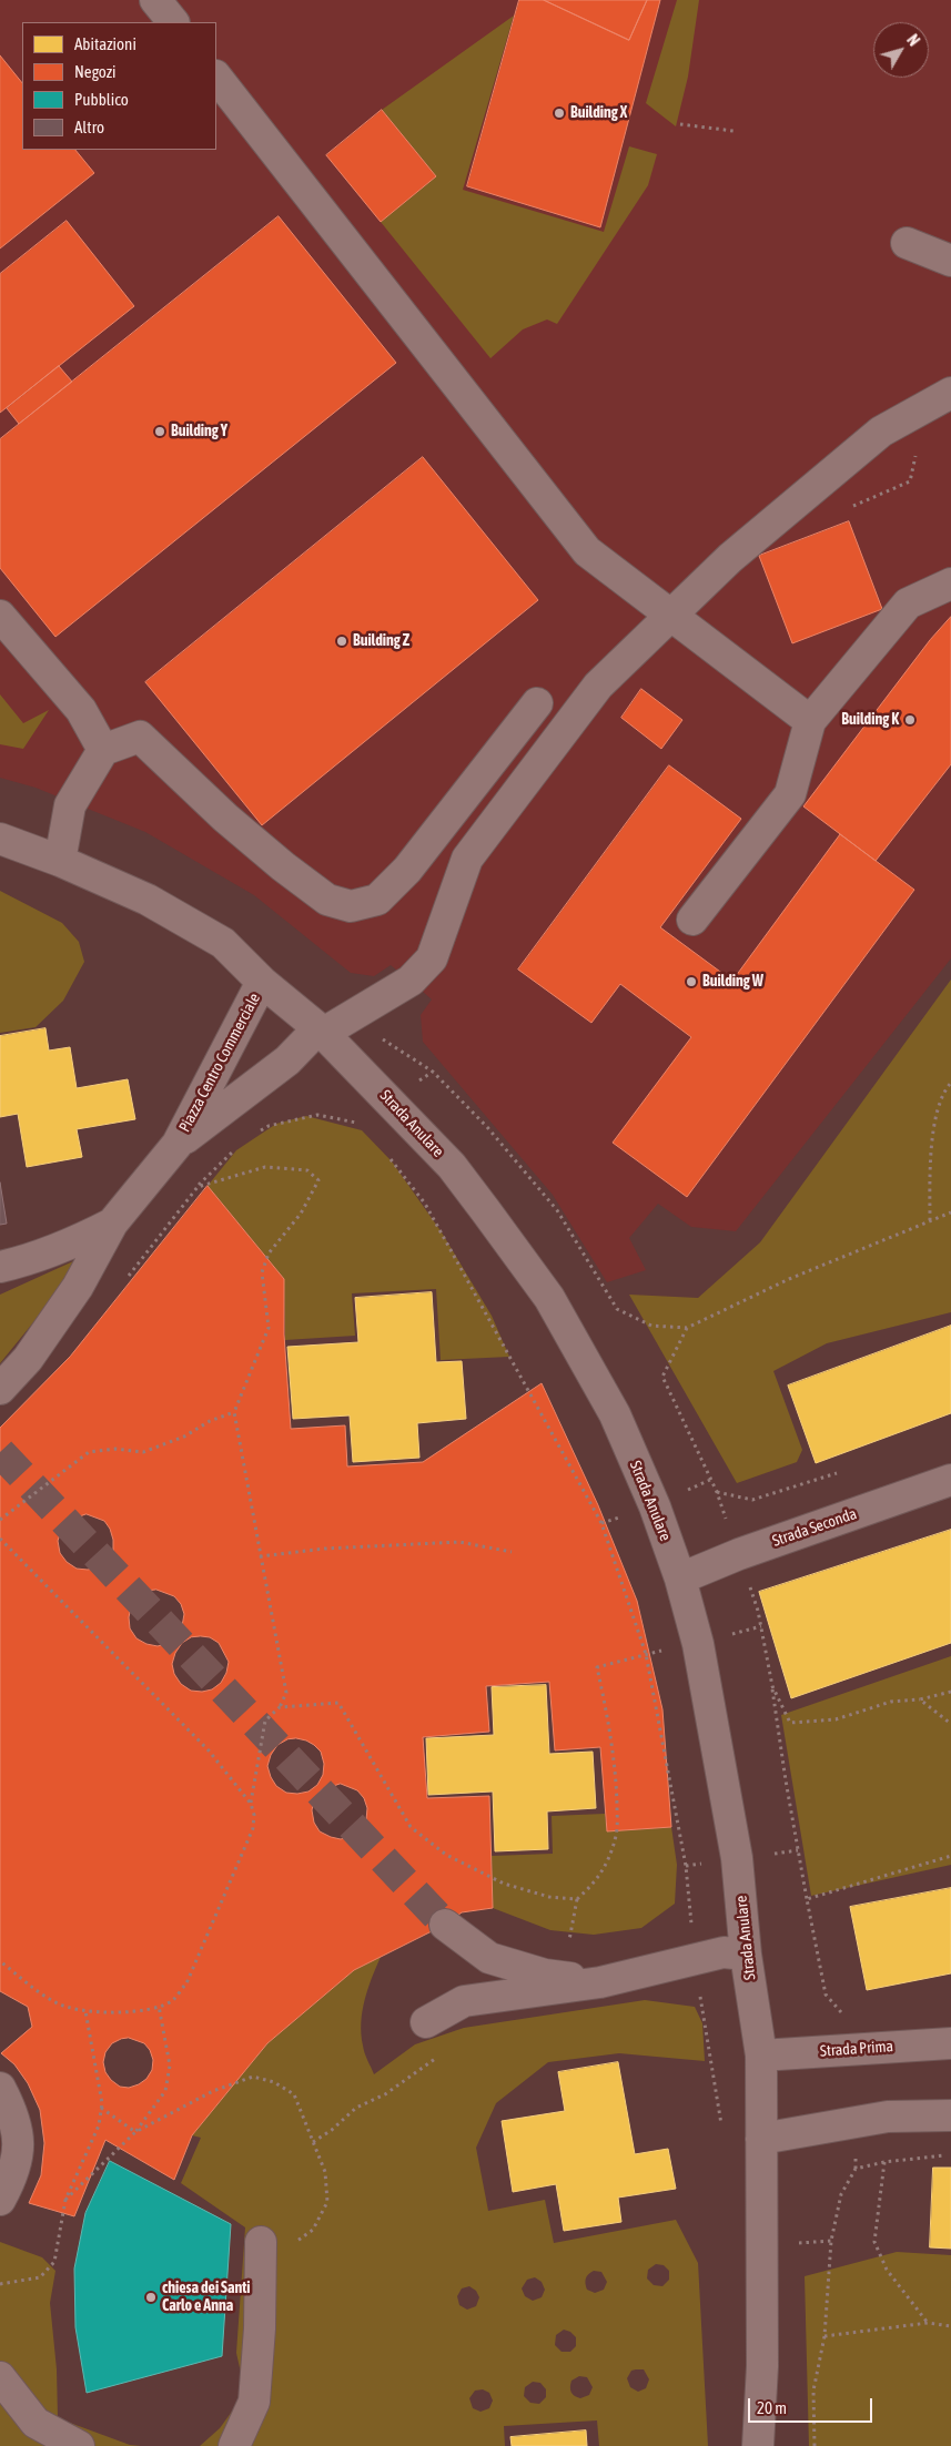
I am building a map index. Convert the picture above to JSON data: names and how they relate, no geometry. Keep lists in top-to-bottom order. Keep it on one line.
{"streets":{"street":["Piazza Centro Commerciale","Strada Anulare","Strada Seconda","Strada Prima"]},"crossings":[["Piazza Centro Commerciale","Strada Anulare"],["Strada Anulare","Strada Seconda"],["Strada Anulare","Strada Prima"]],"places":["Building X","Building Y","Building Z","Building K","Building W","chiesa dei Santi Carlo e Anna"],"legend":["Abitazioni","Negozi","Pubblico","Altro"],"scale_bar":"20 m","north":"top right"}
